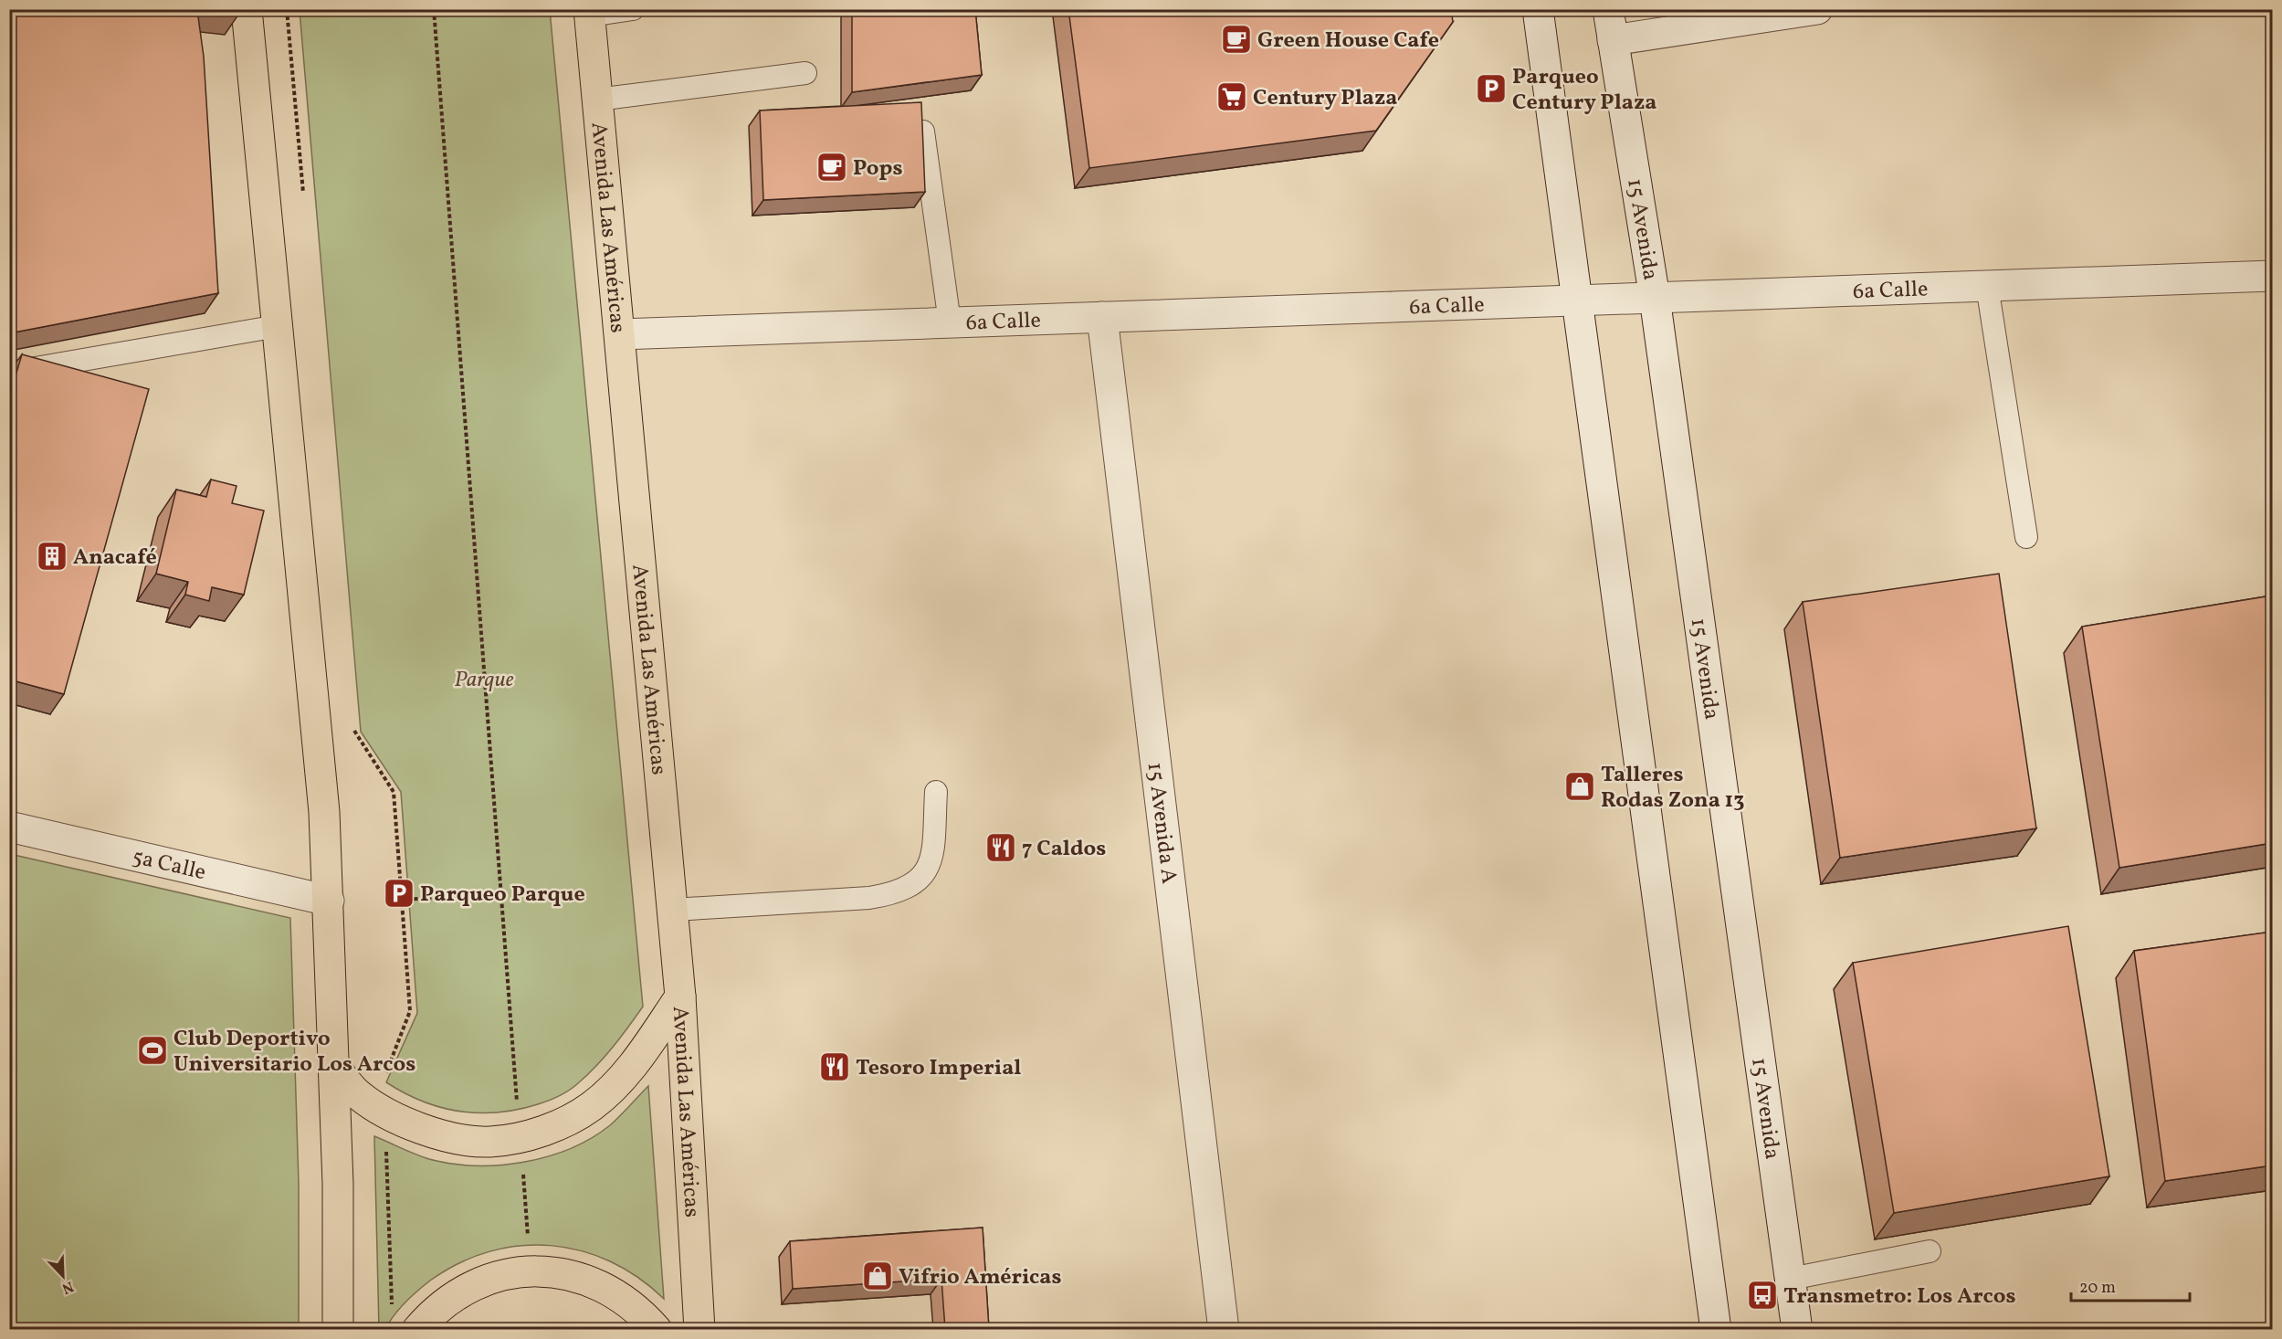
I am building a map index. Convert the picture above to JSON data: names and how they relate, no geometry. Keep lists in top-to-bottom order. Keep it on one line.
{"streets":{"main road":["Avenida Las Américas"],"street":["15 Avenida","6a Calle","15 Avenida A","5a Calle"]},"crossings":[["Avenida Las Américas","6a Calle"],["15 Avenida","6a Calle"],["6a Calle","15 Avenida A"]],"parks":["Parque"],"places":{"cafe":["Green House Cafe","Pops"],"parking":["Parqueo Century Plaza","Parqueo Parque"],"supermarket":["Century Plaza"],"building":["Anacafé"],"shop":["Talleres Rodas Zona 13","Vifrio Américas"],"restaurant":["7 Caldos","Tesoro Imperial"],"sports":["Club Deportivo Universitario Los Arcos"],"bus stop":["Transmetro: Los Arcos"]},"scale_bar":"20 m","north":"bottom right"}
